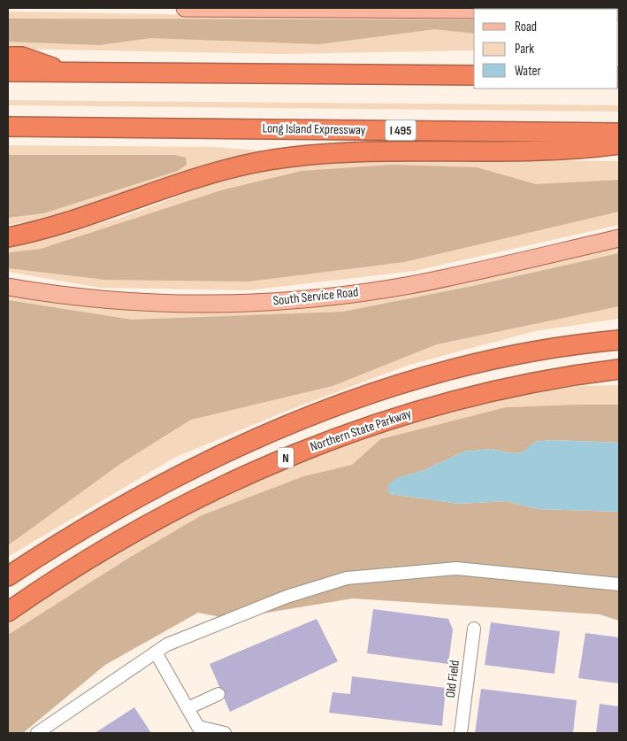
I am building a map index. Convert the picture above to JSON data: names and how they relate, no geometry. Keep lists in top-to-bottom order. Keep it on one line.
{"streets":{"highway":["Long Island Expressway","I 495","Northern State Parkway","N"],"main road":["South Service Road"],"street":["Old Field"]},"legend":["Road","Park","Water"]}
